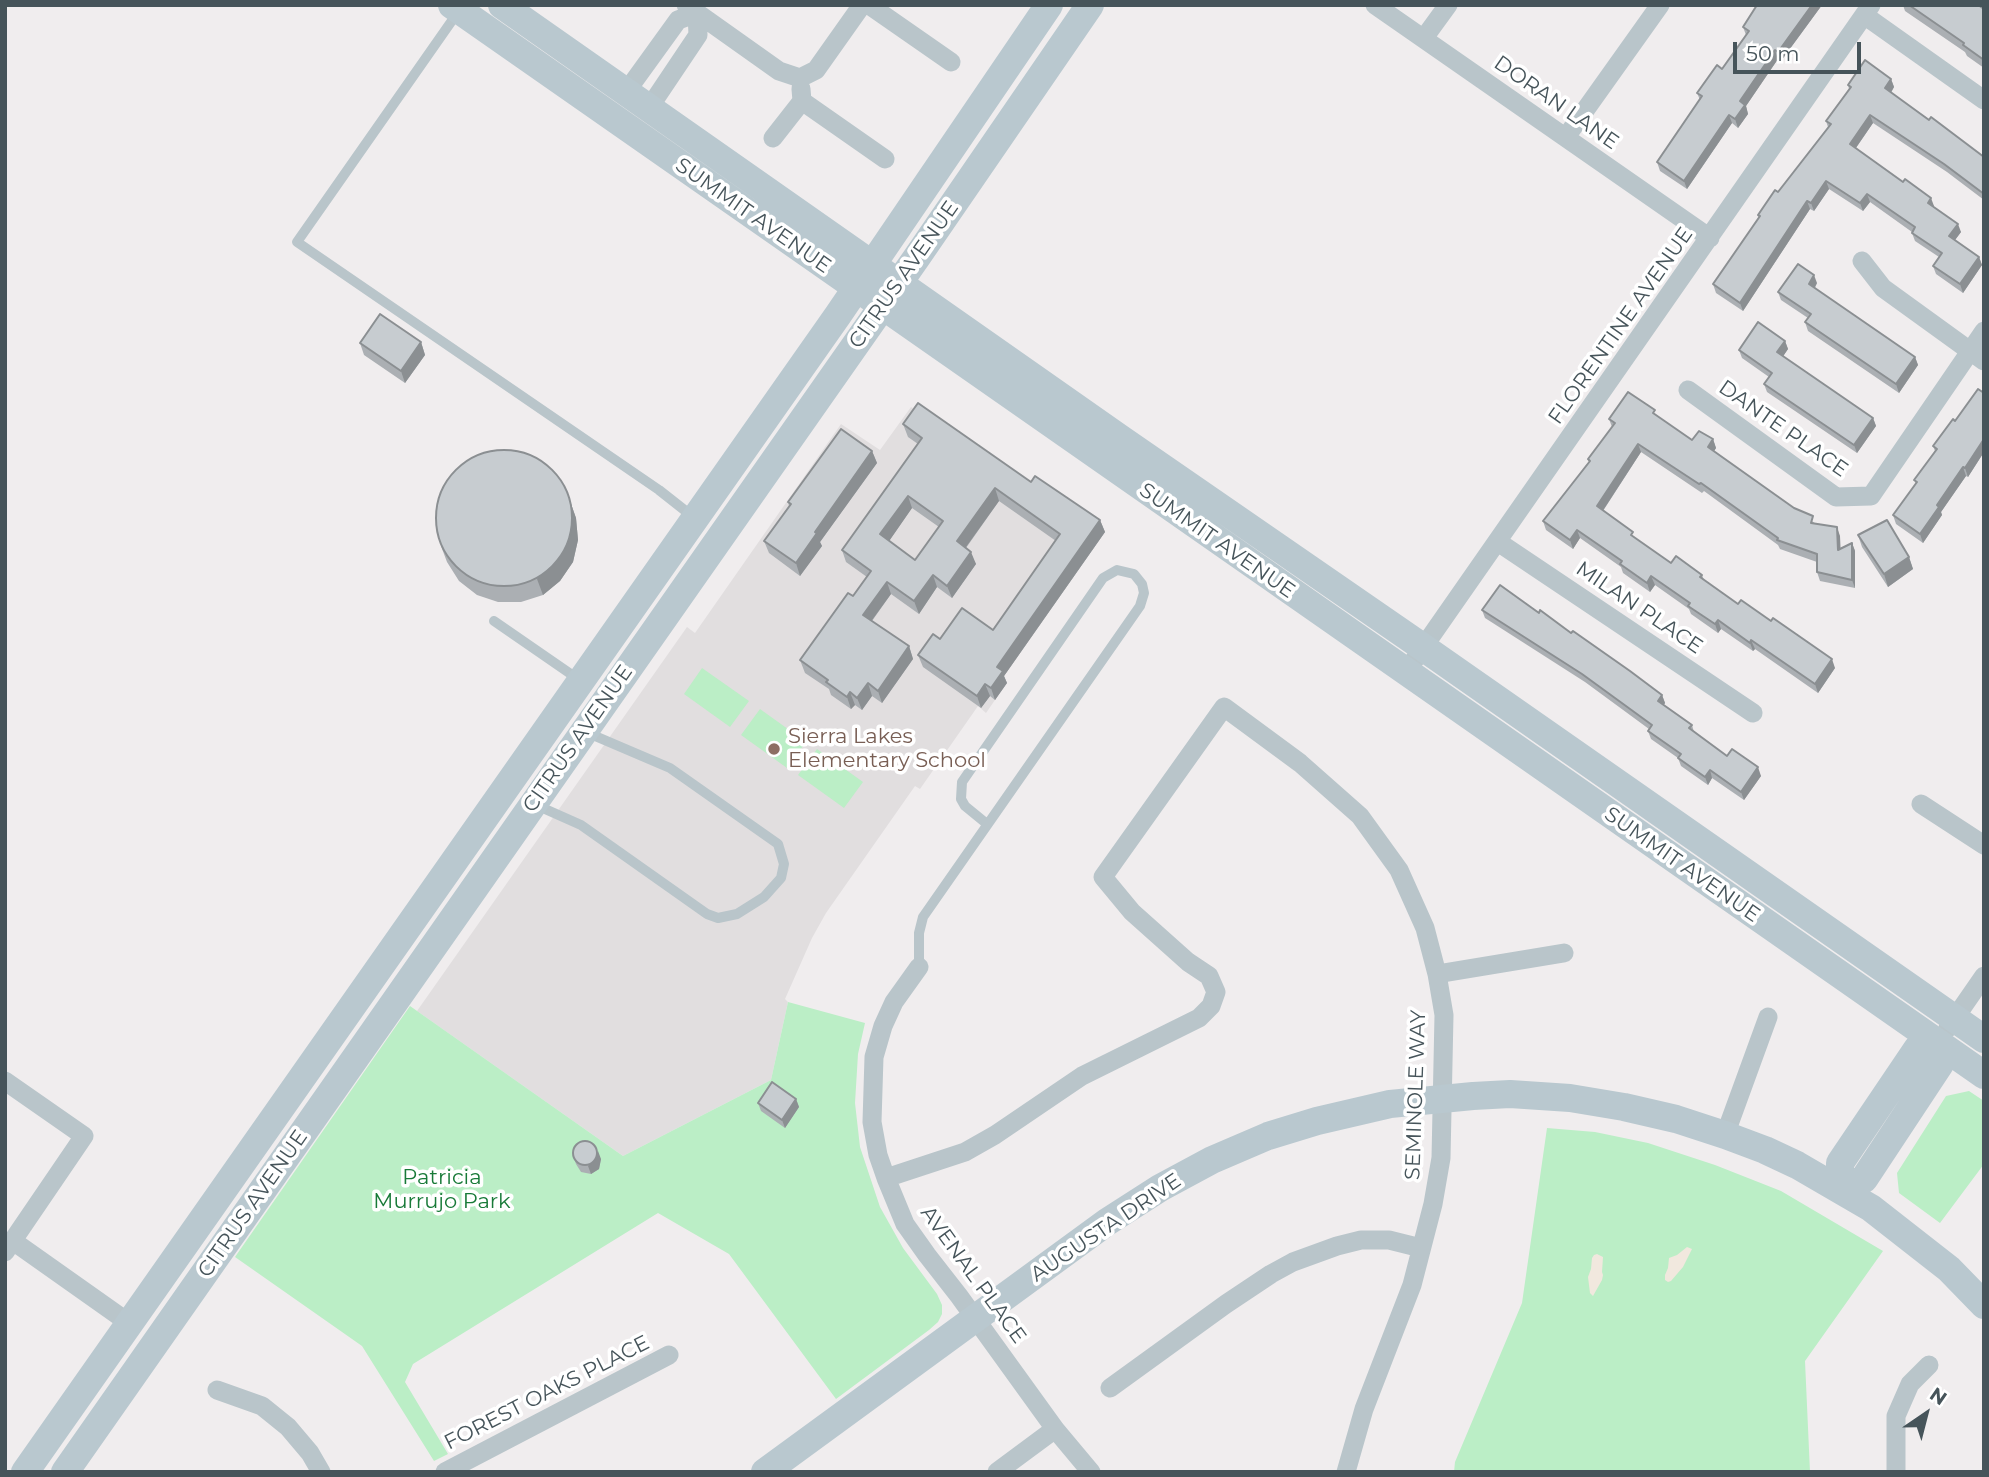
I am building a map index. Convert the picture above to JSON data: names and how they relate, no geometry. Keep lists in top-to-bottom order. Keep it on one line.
{"streets":{"main road":["SUMMIT AVENUE","CITRUS AVENUE","AUGUSTA DRIVE"],"street":["DORAN LANE","FLORENTINE AVENUE","DANTE PLACE","MILAN PLACE","SEMINOLE WAY","AVENAL PLACE","FOREST OAKS PLACE"]},"crossings":[["DORAN LANE","FLORENTINE AVENUE"],["SUMMIT AVENUE","CITRUS AVENUE"],["SUMMIT AVENUE","FLORENTINE AVENUE"],["FLORENTINE AVENUE","MILAN PLACE"],["SEMINOLE WAY","AUGUSTA DRIVE"],["SEMINOLE WAY","AVENAL PLACE"],["AUGUSTA DRIVE","AVENAL PLACE"]],"parks":["Patricia Murrujo Park"],"places":["Sierra Lakes Elementary School"],"scale_bar":"50 m","north":"top right"}
